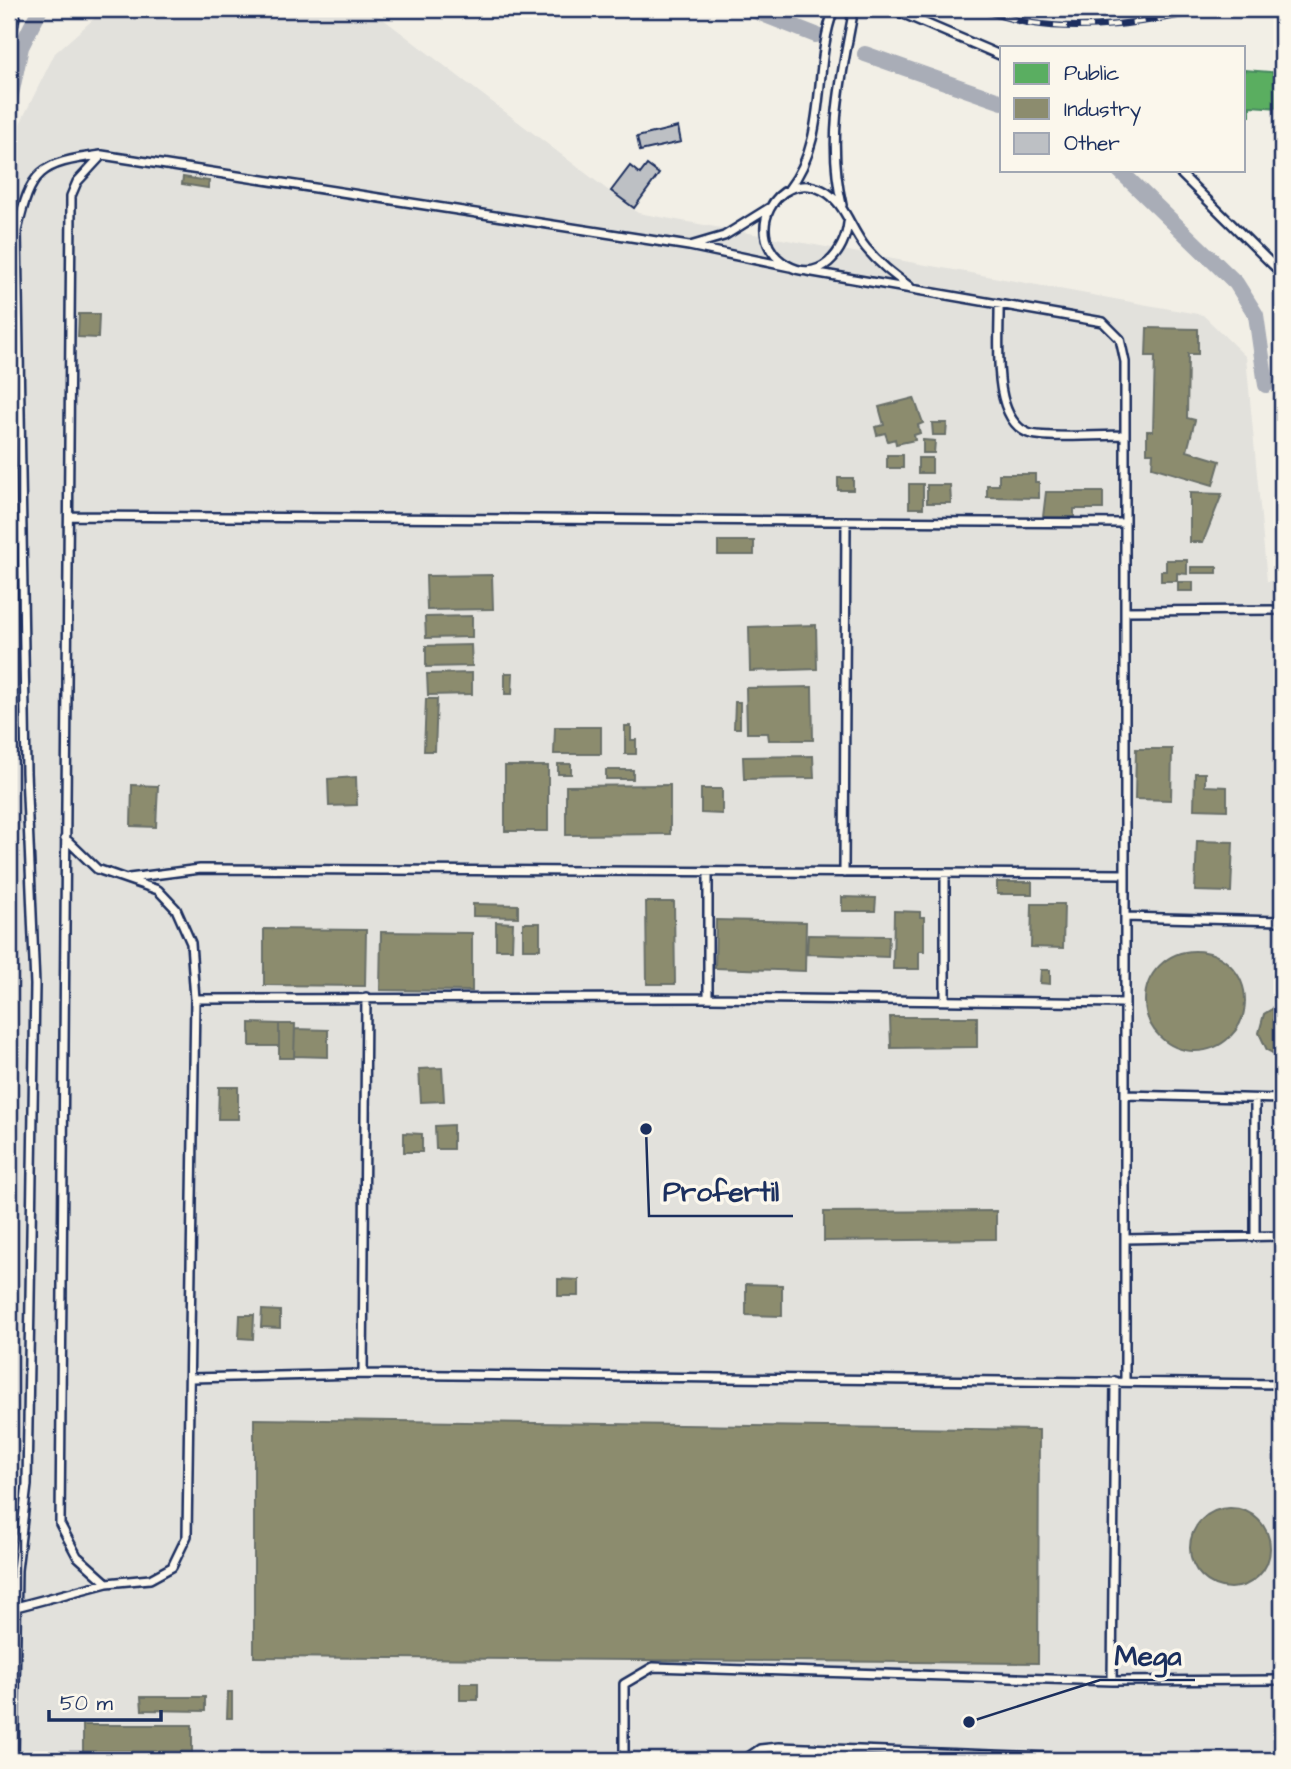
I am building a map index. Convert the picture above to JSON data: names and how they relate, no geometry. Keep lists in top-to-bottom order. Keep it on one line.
{"places":["Profertil","Mega"],"legend":["Public","Industry","Other"],"scale_bar":"50 m"}
